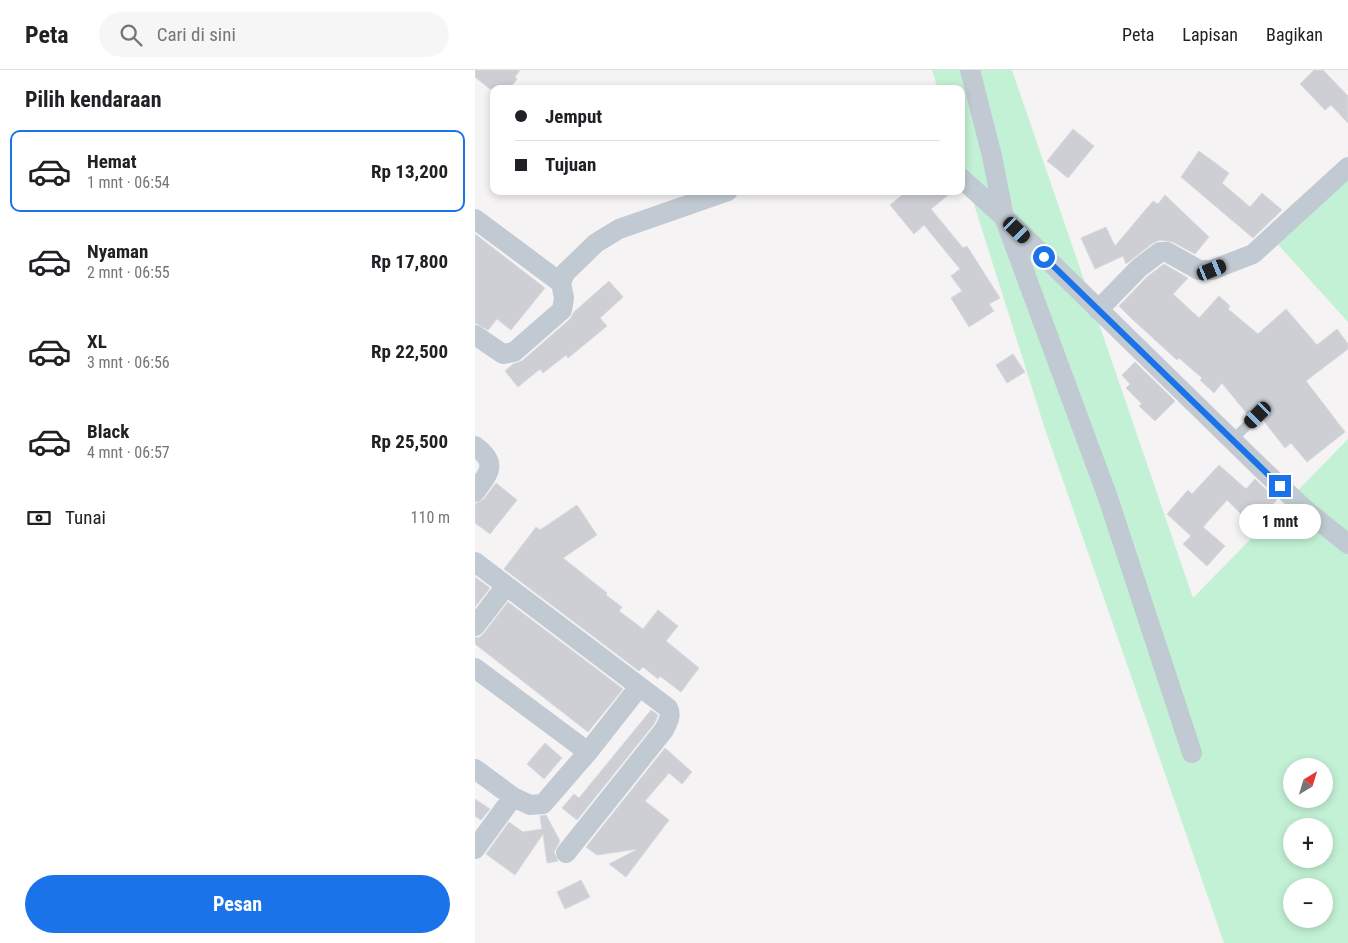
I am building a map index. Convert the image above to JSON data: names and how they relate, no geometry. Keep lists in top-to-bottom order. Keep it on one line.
{"north":"top right","page":{"header":"Peta","search":"Cari di sini","nav":["Peta","Lapisan","Bagikan"],"heading":"Pilih kendaraan","banner":["Jemput","Tujuan"],"list":[{"name":"Hemat","note":"1 mnt · 06:54","value":"Rp 13,200"},{"name":"Nyaman","note":"2 mnt · 06:55","value":"Rp 17,800"},{"name":"XL","note":"3 mnt · 06:56","value":"Rp 22,500"},{"name":"Black","note":"4 mnt · 06:57","value":"Rp 25,500"}],"pay":["Tunai","110 m"],"bubble":"1 mnt","map_buttons":["+","−"],"buttons":"Pesan"}}
